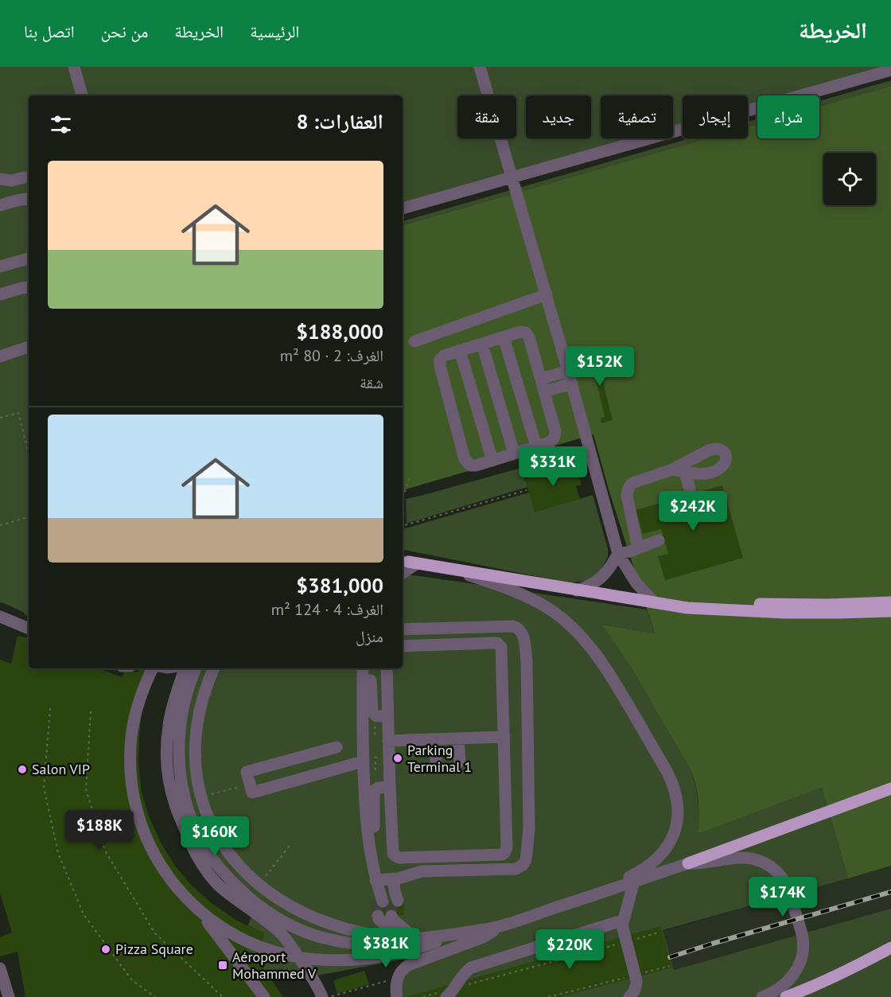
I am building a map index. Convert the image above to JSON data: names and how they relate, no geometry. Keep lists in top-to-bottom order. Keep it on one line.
{"places":{"other":["Parking Terminal 1","Salon VIP","Pizza Square"],"transit":["Aéroport Mohammed V"]},"page":{"header":"الخريطة","nav":["الرئيسية","الخريطة","من نحن","اتصل بنا"],"chip":["شراء","إيجار","تصفية","جديد","شقة"],"heading":"العقارات: 8","list":[{"name":"$188,000","note":"الغرف: 2 · 80 m² · شقة"},{"name":"$381,000","note":"الغرف: 4 · 124 m² · منزل"}],"price":["$152K","$331K","$242K","$188K","$160K","$174K","$381K","$220K"]}}
